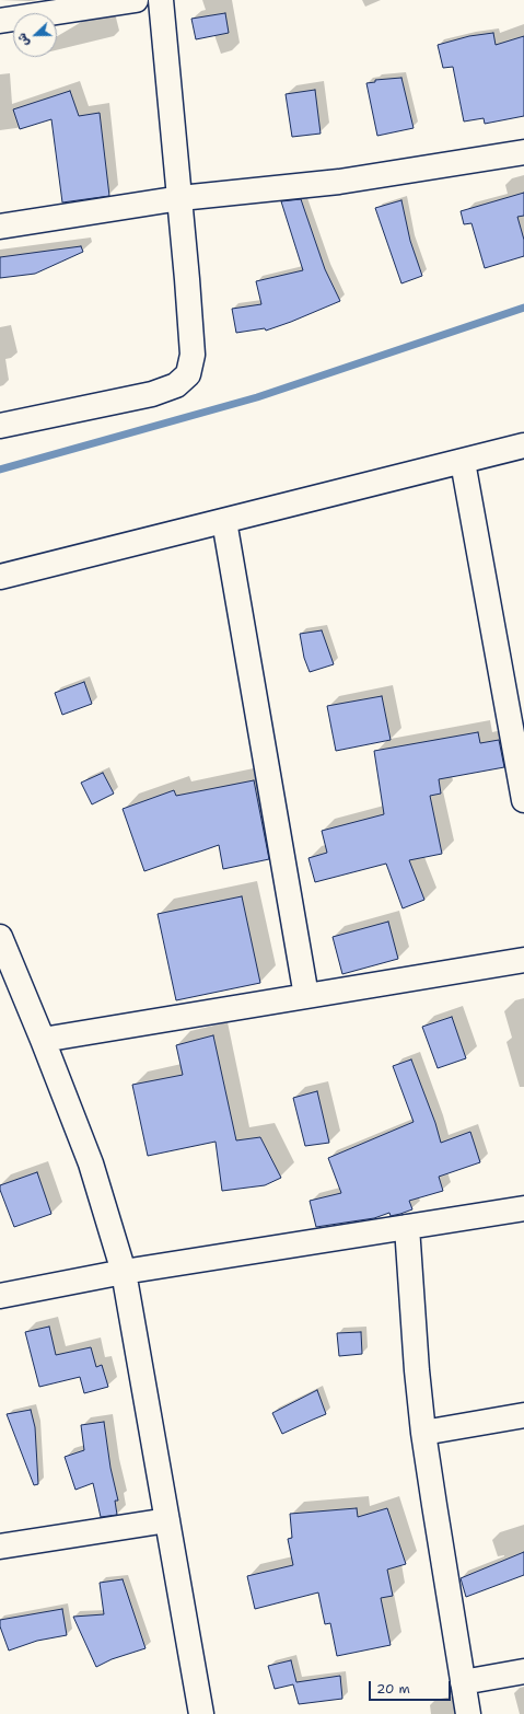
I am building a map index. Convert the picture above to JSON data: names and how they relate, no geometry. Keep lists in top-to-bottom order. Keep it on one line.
{"scale_bar":"20 m","north":"left"}
